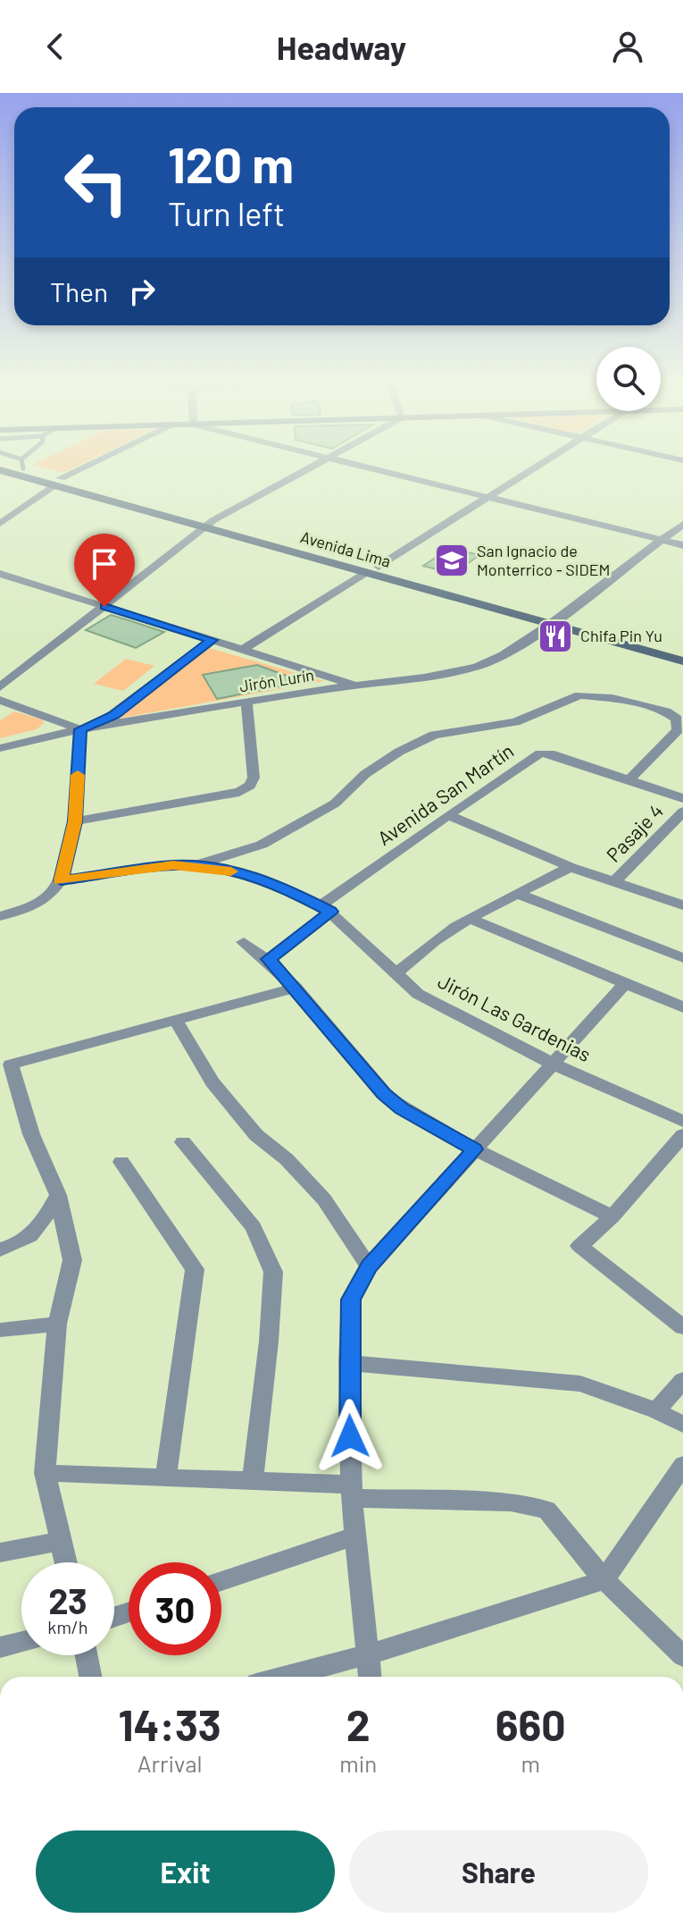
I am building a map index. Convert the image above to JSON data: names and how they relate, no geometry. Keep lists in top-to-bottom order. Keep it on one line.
{"streets":{"main road":["Avenida Lima"],"street":["Jirón Lurín","Avenida San Martín","Pasaje 4","Jirón Las Gardenias"]},"crossings":[["Avenida Lima","Jirón Lurín"],["Avenida San Martín","Jirón Las Gardenias"]],"places":{"school or university":["San Ignacio de Monterrico - SIDEM"],"restaurant":["Chifa Pin Yu"]},"page":{"header":"Headway","turn":["120 m","Turn left"],"then":"Then","speed":"23 km/h","limit":"30","eta":["14:33","Arrival","2","min","660","m"],"buttons":["Exit","Share"]}}
